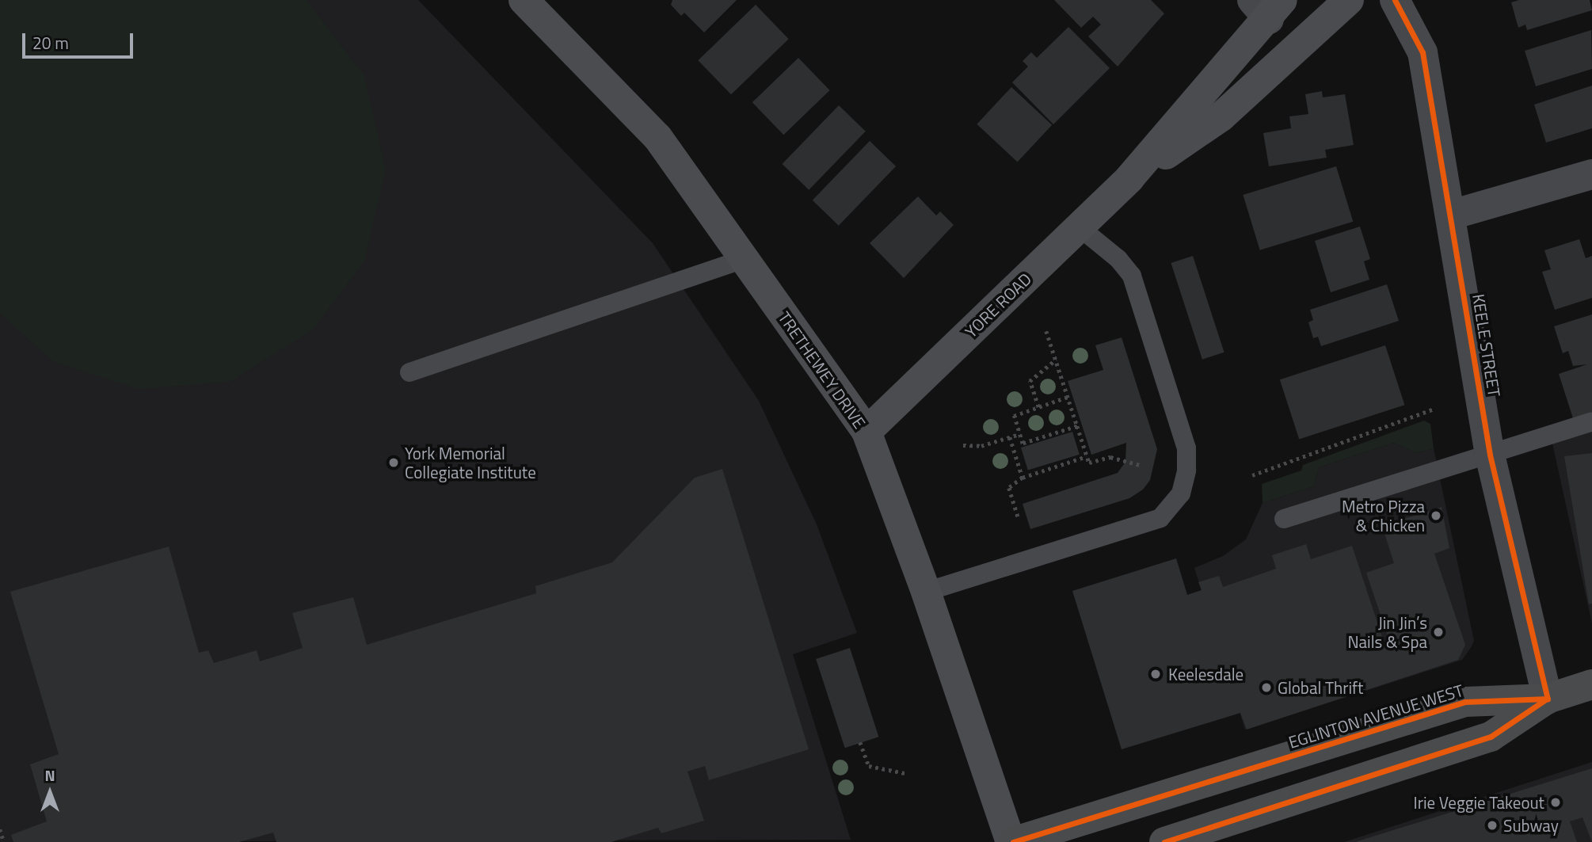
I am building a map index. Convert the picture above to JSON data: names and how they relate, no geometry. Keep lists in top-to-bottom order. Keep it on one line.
{"streets":{"main road":["YORE ROAD","TRETHEWEY DRIVE","EGLINTON AVENUE WEST"],"street":["KEELE STREET"]},"crossings":[["YORE ROAD","TRETHEWEY DRIVE"],["KEELE STREET","EGLINTON AVENUE WEST"],["TRETHEWEY DRIVE","EGLINTON AVENUE WEST"]],"places":["York Memorial Collegiate Institute","Metro Pizza & Chicken","Jin Jin’s Nails & Spa","Keelesdale","Global Thrift","Irie Veggie Takeout","Subway"],"scale_bar":"20 m","north":"top"}
